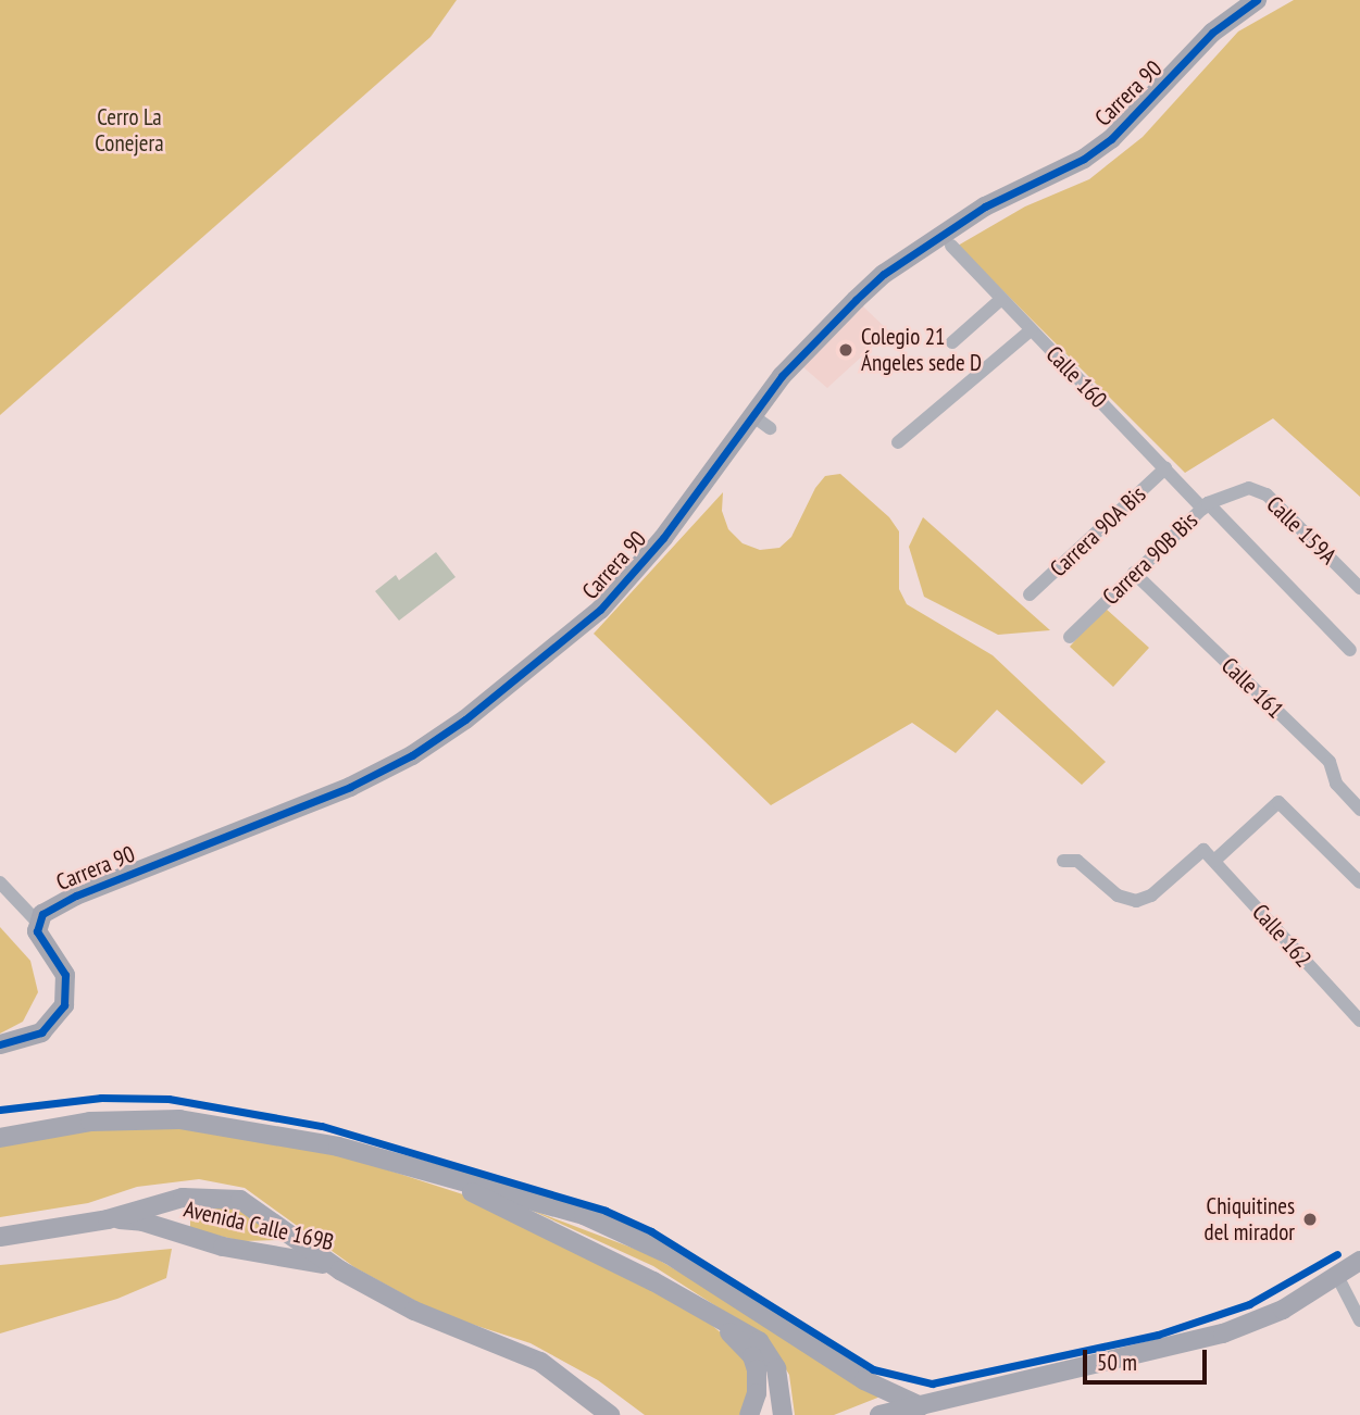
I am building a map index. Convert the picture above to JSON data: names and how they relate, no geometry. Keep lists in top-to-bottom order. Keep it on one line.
{"streets":{"main road":["Carrera 90","Avenida Calle 169B"],"street":["Calle 160","Calle 159A","Carrera 90A Bis","Carrera 90B Bis","Calle 161","Calle 162"]},"crossings":[["Calle 160","Carrera 90A Bis"],["Calle 160","Carrera 90B Bis"],["Calle 159A","Carrera 90B Bis"],["Carrera 90B Bis","Calle 161"]],"parks":["Cerro La Conejera"],"places":["Colegio 21 Ángeles sede D","Chiquitines del mirador"],"scale_bar":"50 m"}
